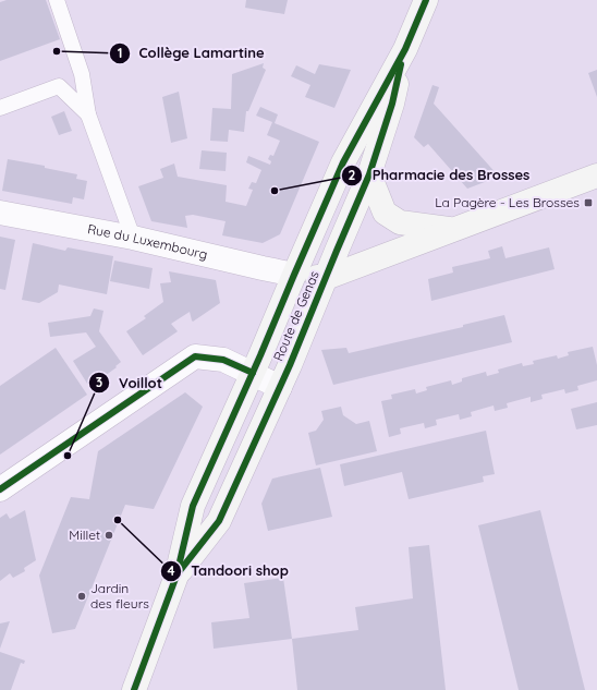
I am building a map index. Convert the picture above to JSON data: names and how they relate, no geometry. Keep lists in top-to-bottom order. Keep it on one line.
{"streets":{"main road":["Route de Genas"],"street":["Rue du Luxembourg"]},"crossings":[["Rue du Luxembourg","Route de Genas"]],"places":{"other":["Collège Lamartine","Pharmacie des Brosses","Voillot","Tandoori shop","Millet","Jardin des fleurs"],"transit":["La Pagère - Les Brosses"]}}
